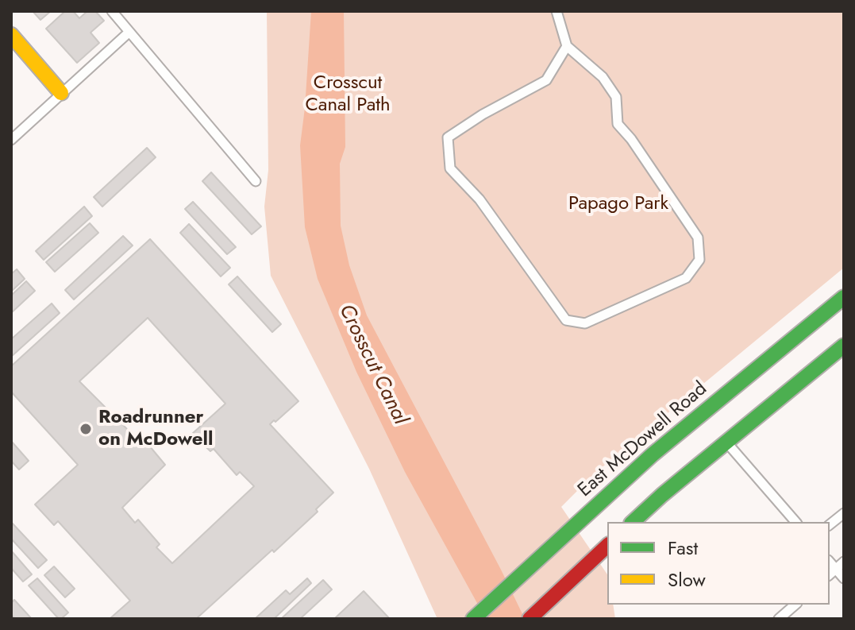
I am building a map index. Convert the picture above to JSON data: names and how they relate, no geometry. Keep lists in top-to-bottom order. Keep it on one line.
{"streets":{"main road":["East McDowell Road"]},"water":["Crosscut Canal"],"parks":["Crosscut Canal Path","Papago Park"],"places":["Roadrunner on McDowell"],"legend":["Fast","Slow"]}
